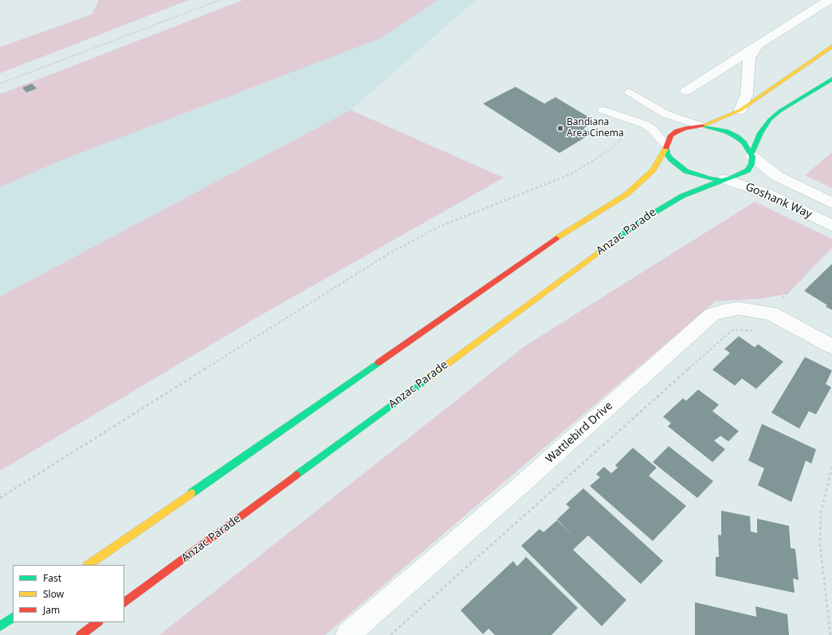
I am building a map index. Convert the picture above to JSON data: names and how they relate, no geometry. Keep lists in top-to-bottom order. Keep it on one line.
{"streets":{"main road":["Anzac Parade"],"street":["Goshank Way","Wattlebird Drive"]},"crossings":[["Goshank Way","Anzac Parade"]],"places":["Bandiana Area Cinema"],"legend":["Fast","Slow","Jam"]}
